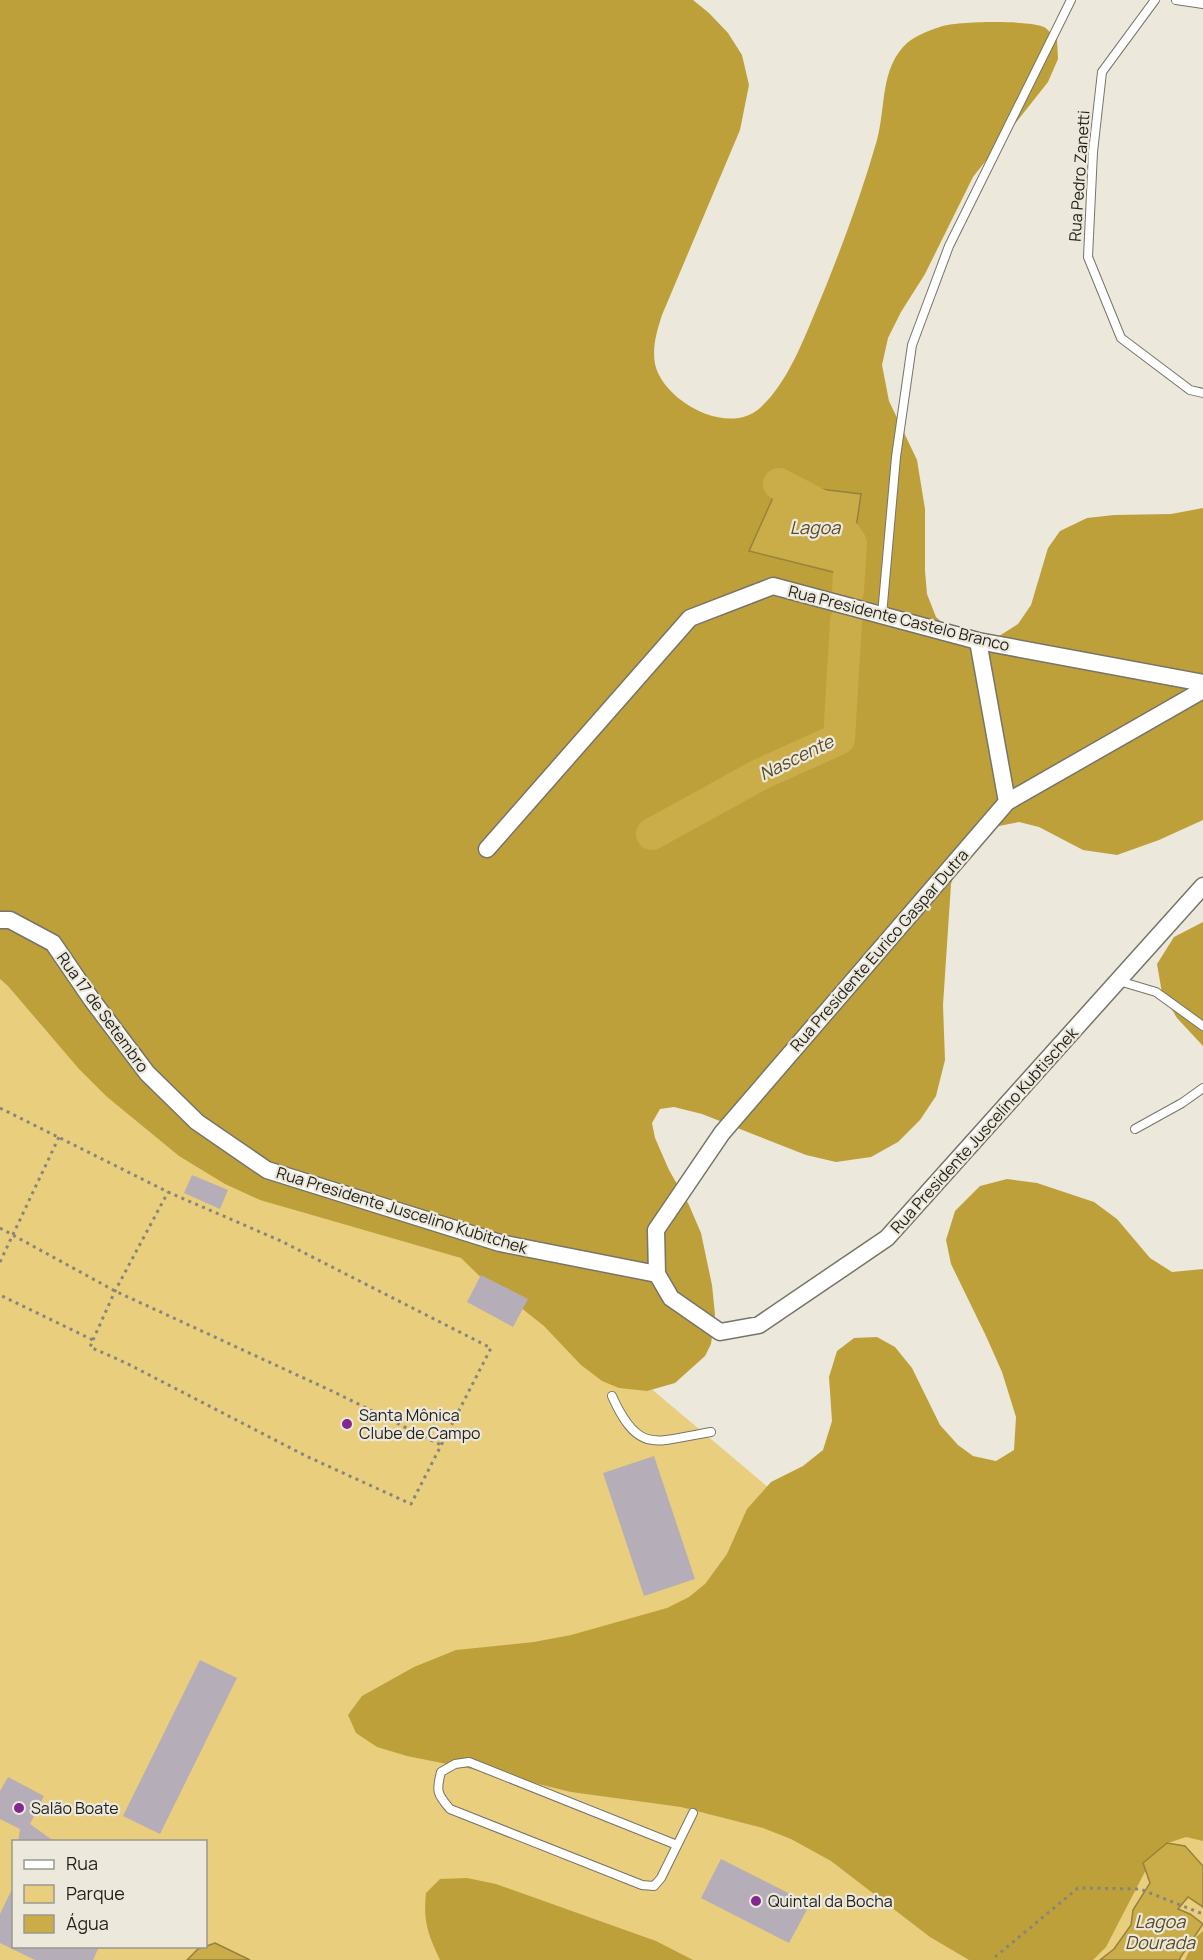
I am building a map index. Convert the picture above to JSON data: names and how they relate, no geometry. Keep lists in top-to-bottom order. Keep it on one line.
{"streets":{"street":["Rua Presidente Castelo Branco","Rua Presidente Eurico Gaspar Dutra","Rua 17 de Setembro","Rua Presidente Juscelino Kubtischek","Rua Presidente Juscelino Kubitchek"],"lane":["Rua Pedro Zanetti"]},"crossings":[["Rua Presidente Eurico Gaspar Dutra","Rua Presidente Juscelino Kubtischek"],["Rua Presidente Eurico Gaspar Dutra","Rua Presidente Juscelino Kubitchek"],["Rua 17 de Setembro","Rua Presidente Juscelino Kubitchek"],["Rua Presidente Juscelino Kubtischek","Rua Presidente Juscelino Kubitchek"]],"water":["Lagoa","Nascente","Lagoa Dourada"],"places":["Santa Mônica Clube de Campo","Salão Boate","Quintal da Bocha"],"legend":["Rua","Parque","Água"]}
